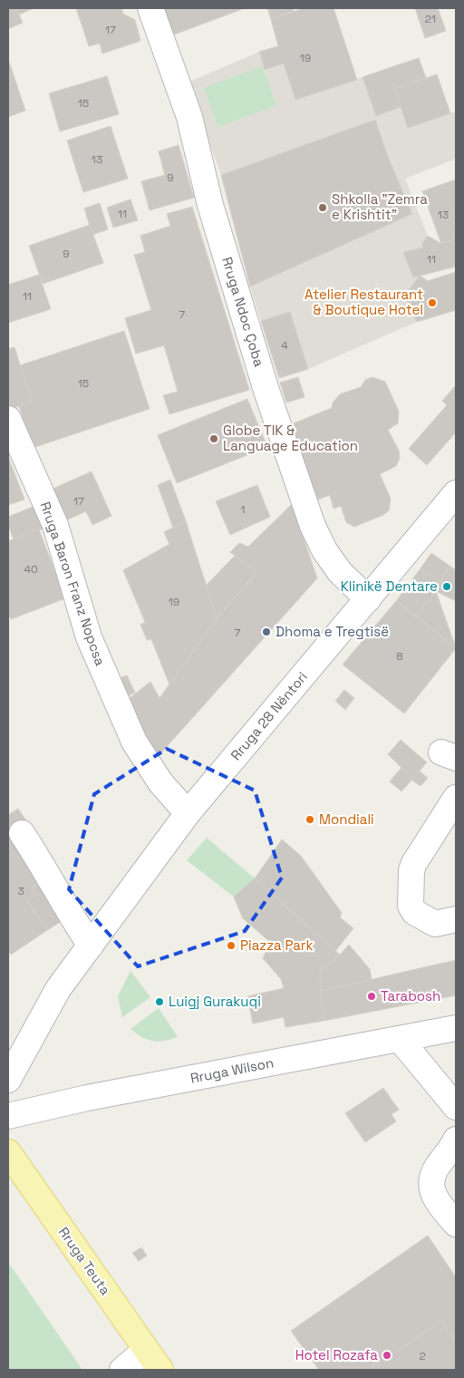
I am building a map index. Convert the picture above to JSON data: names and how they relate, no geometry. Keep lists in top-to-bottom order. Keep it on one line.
{"streets":{"main road":["Rruga Teuta"],"street":["Rruga Ndoc Çoba","Rruga Baron Franz Nopcsa","Rruga 28 Nëntori","Rruga Wilson"]},"crossings":[["Rruga Ndoc Çoba","Rruga 28 Nëntori"],["Rruga Baron Franz Nopcsa","Rruga 28 Nëntori"]],"places":["Shkolla \"Zemra e Krishtit\"","Atelier Restaurant & Boutique Hotel","Globe TIK & Language Education","Klinikë Dentare","Dhoma e Tregtisë","Mondiali","Piazza Park","Tarabosh","Luigj Gurakuqi","Hotel Rozafa"],"house_numbers":["21","17","19","15","13","9","11","13","9","11","11","7","4","15","17","1","40","19","7","8","3","2"]}
